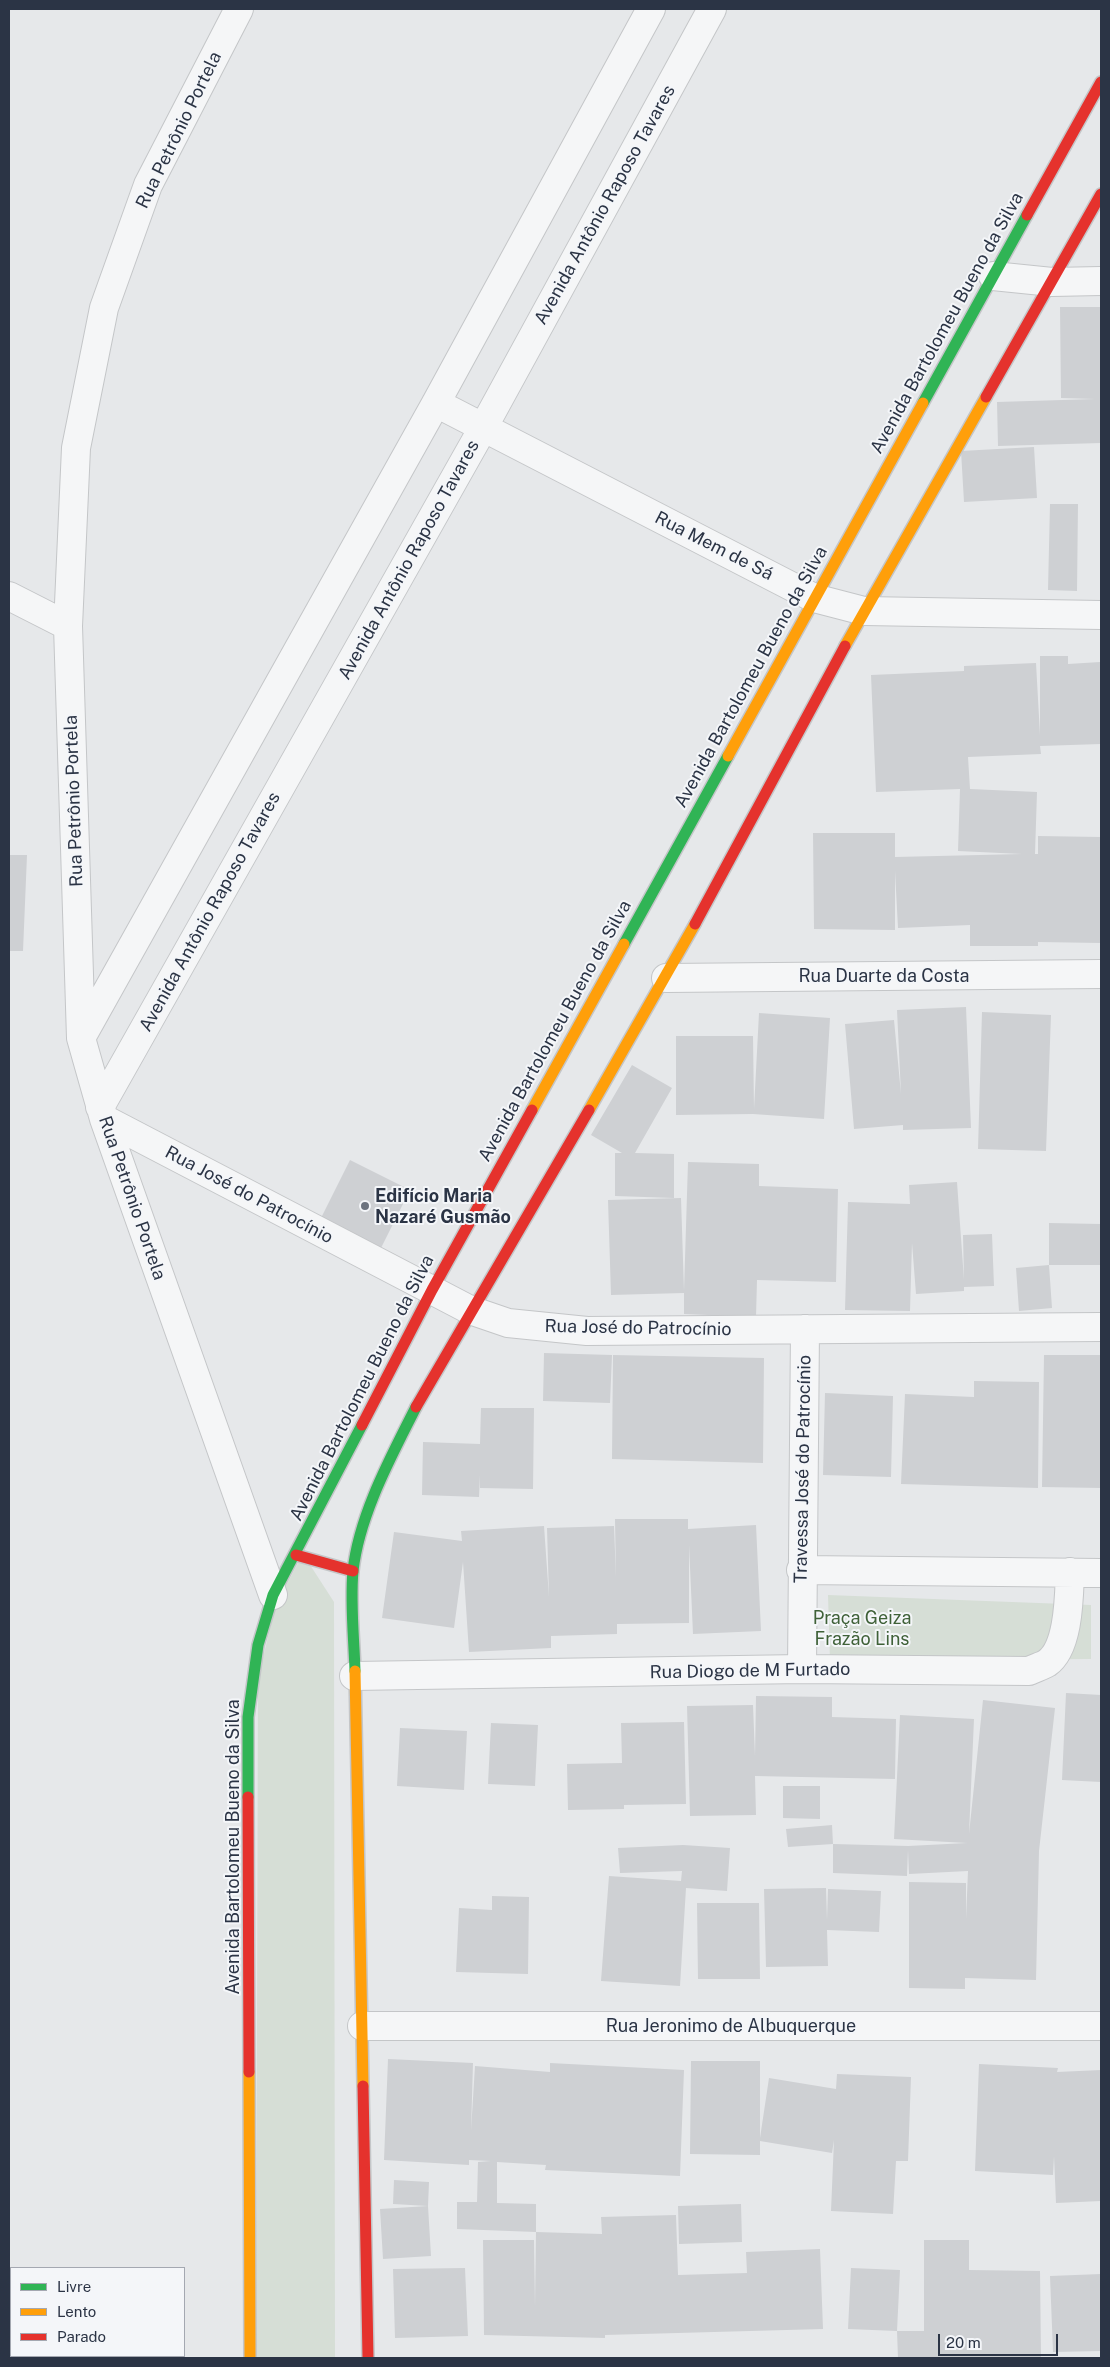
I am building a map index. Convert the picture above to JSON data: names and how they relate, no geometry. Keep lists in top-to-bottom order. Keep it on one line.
{"streets":{"street":["Rua Petrônio Portela","Avenida Antônio Raposo Tavares","Avenida Bartolomeu Bueno da Silva","Rua Mem de Sá","Rua Duarte da Costa","Rua José do Patrocínio","Travessa José do Patrocínio","Rua Diogo de M Furtado","Rua Jeronimo de Albuquerque"]},"crossings":[["Rua Petrônio Portela","Avenida Antônio Raposo Tavares"],["Rua Petrônio Portela","Avenida Bartolomeu Bueno da Silva"],["Rua Petrônio Portela","Rua José do Patrocínio"],["Avenida Antônio Raposo Tavares","Rua Mem de Sá"],["Avenida Antônio Raposo Tavares","Rua José do Patrocínio"],["Avenida Bartolomeu Bueno da Silva","Rua Mem de Sá"],["Avenida Bartolomeu Bueno da Silva","Rua José do Patrocínio"],["Rua José do Patrocínio","Travessa José do Patrocínio"],["Travessa José do Patrocínio","Rua Diogo de M Furtado"]],"parks":["Praça Geiza Frazão Lins"],"places":["Edifício Maria Nazaré Gusmão"],"legend":["Livre","Lento","Parado"],"scale_bar":"20 m"}
